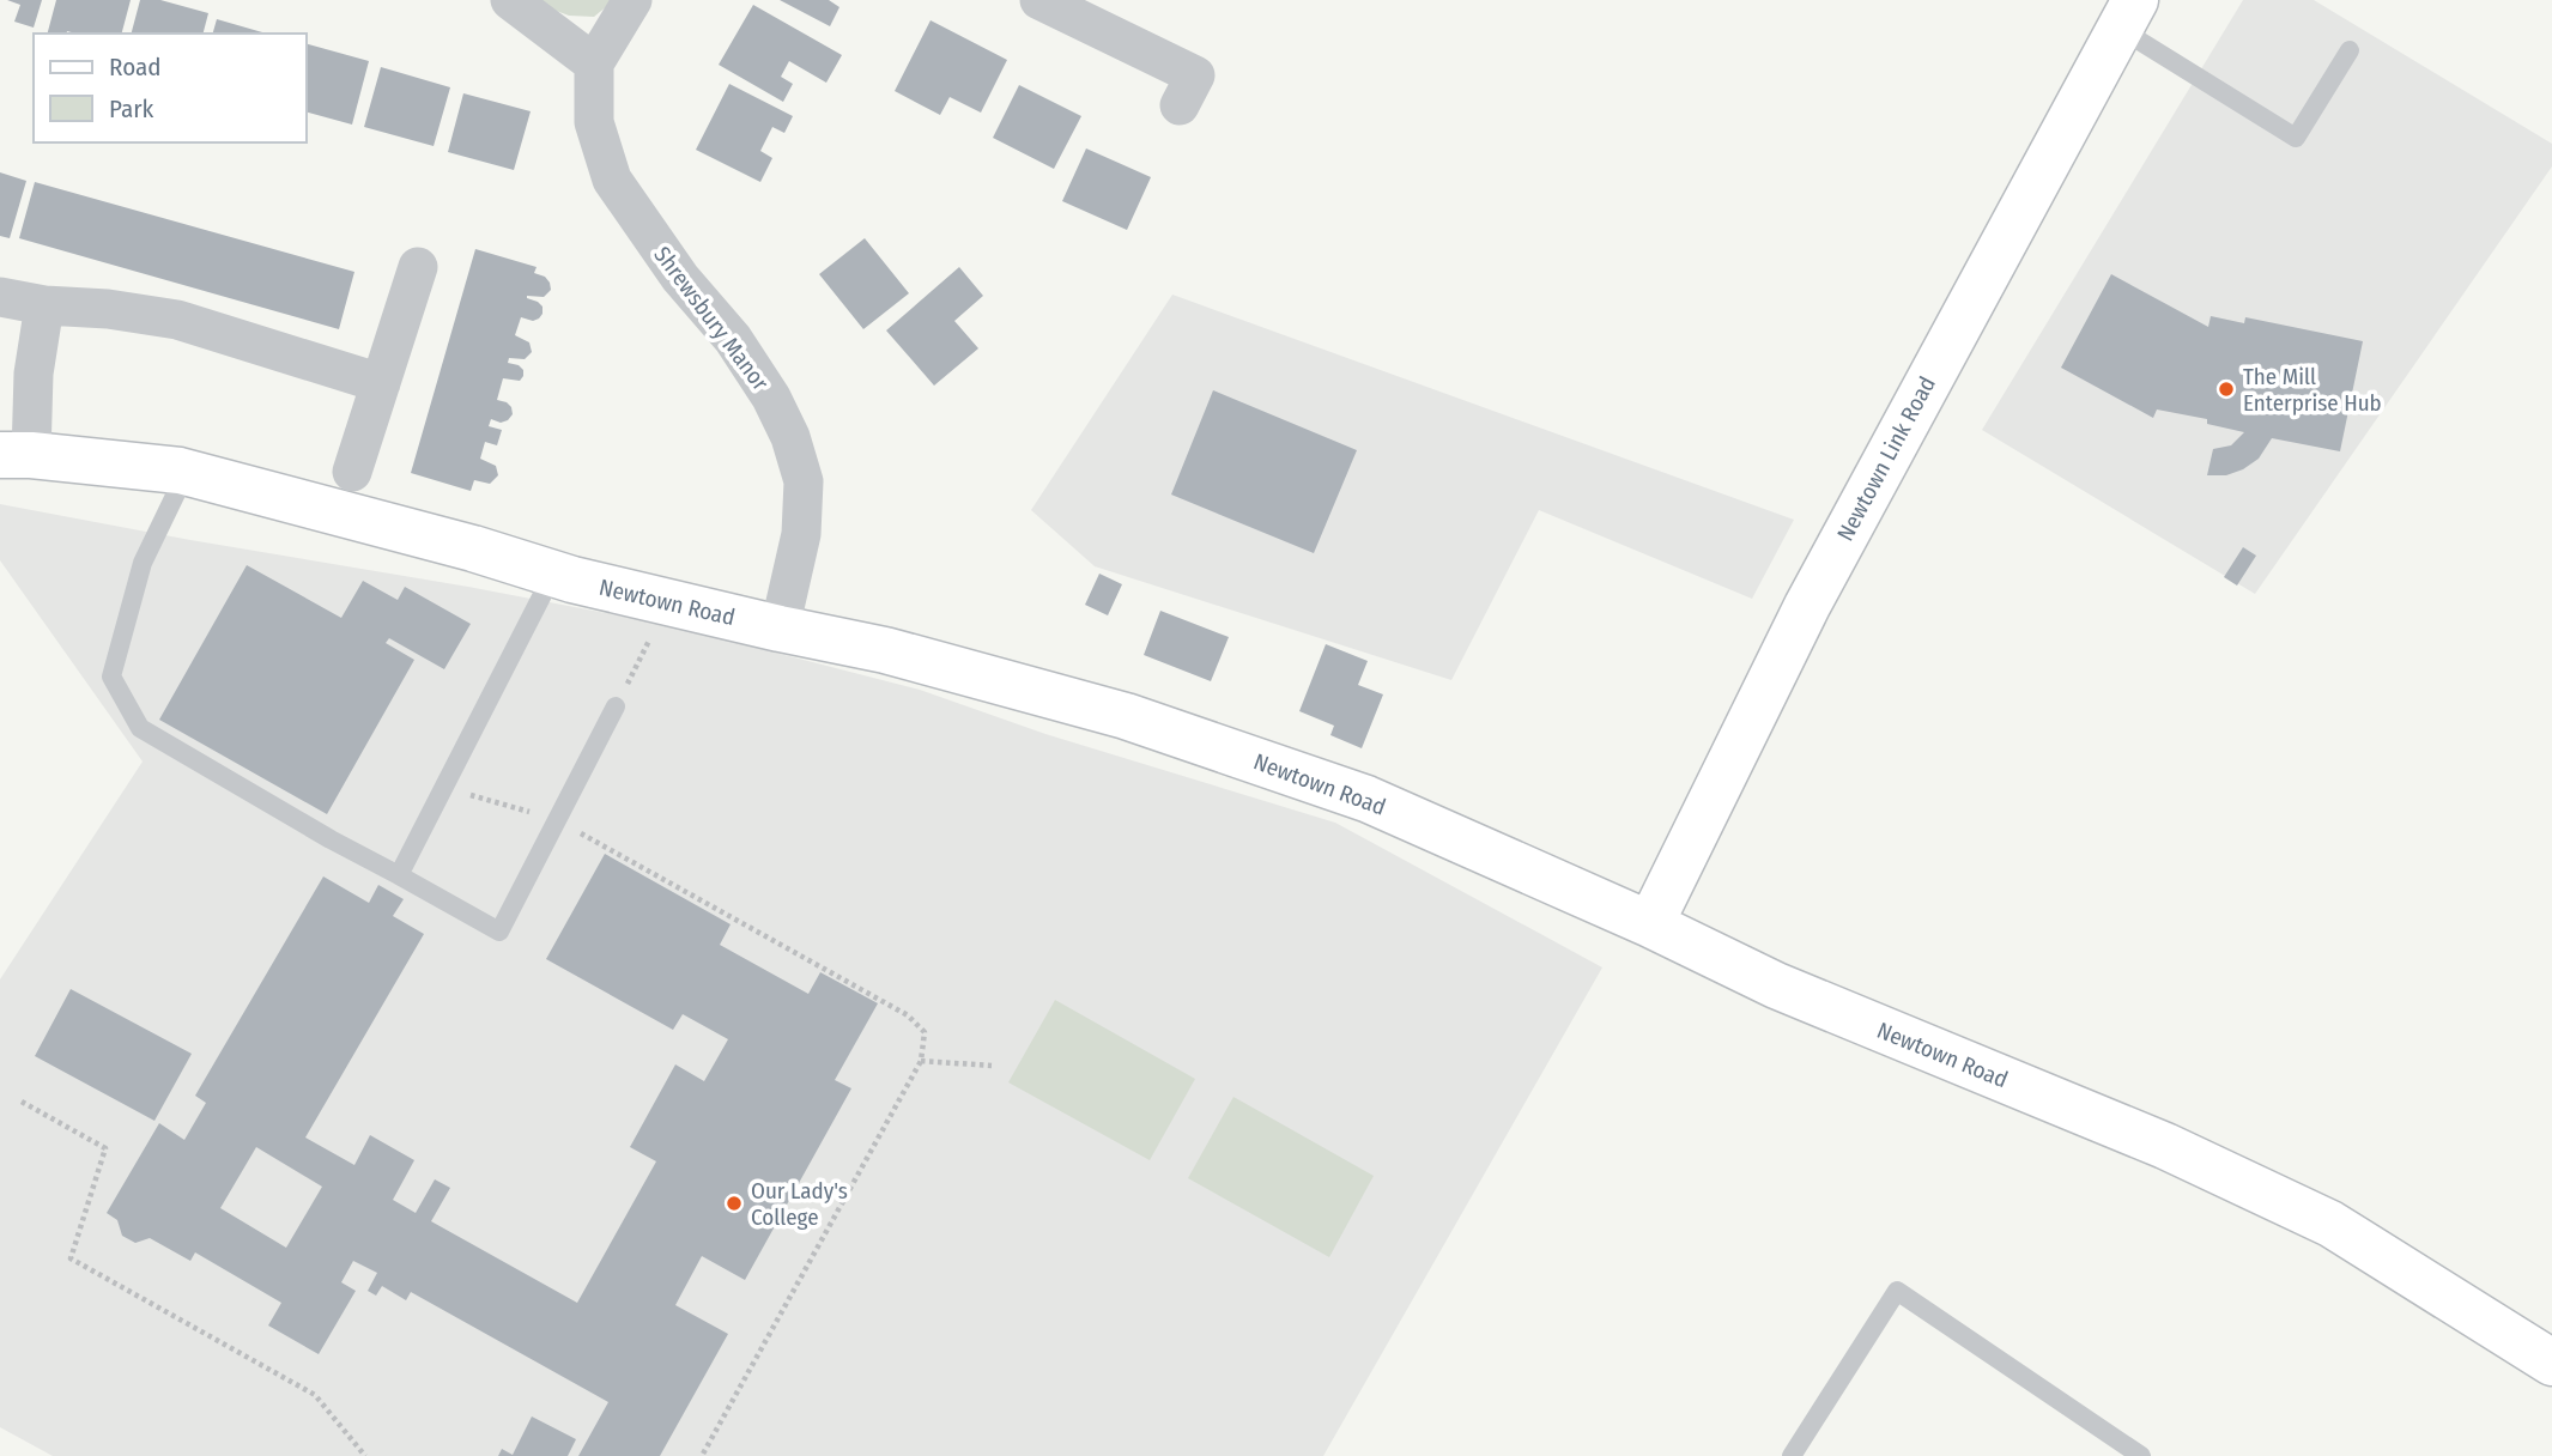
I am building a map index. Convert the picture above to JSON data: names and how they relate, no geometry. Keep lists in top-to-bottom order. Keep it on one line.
{"streets":{"street":["Shrewsbury Manor","Newtown Link Road","Newtown Road"]},"crossings":[["Shrewsbury Manor","Newtown Road"],["Newtown Link Road","Newtown Road"]],"places":["The Mill Enterprise Hub","Our Lady's College"],"legend":["Road","Park"]}
